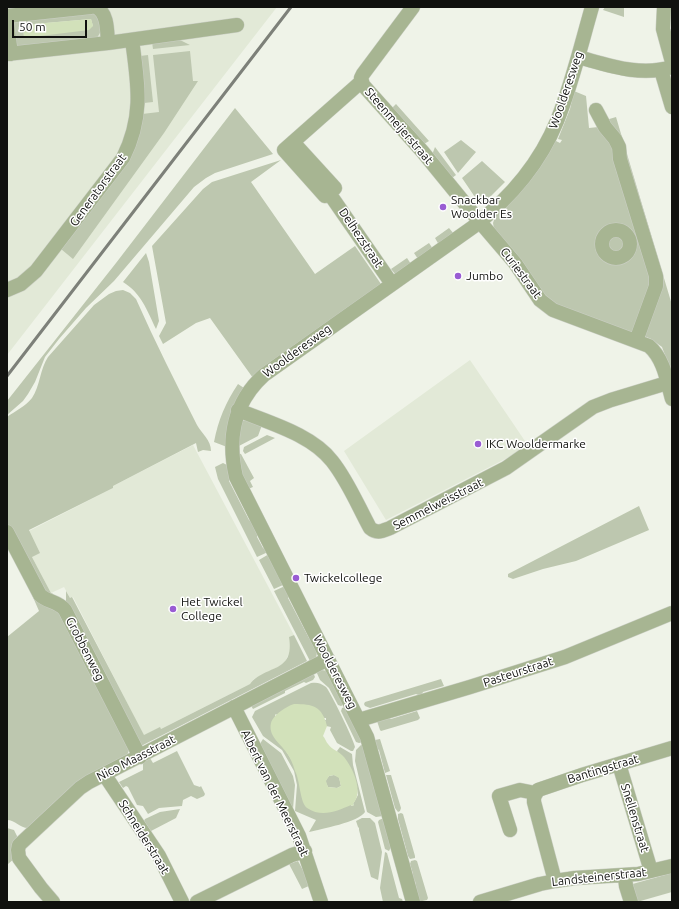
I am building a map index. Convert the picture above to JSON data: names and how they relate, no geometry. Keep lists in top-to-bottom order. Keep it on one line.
{"streets":{"street":["Woolderesweg","Steenmeijerstraat","Generatorstraat","Delhezstraat","Curiestraat","Semmelweisstraat","Grobbenweg","Pasteurstraat","Nico Maasstraat","Bantingstraat","Albert van der Meerstraat","Snellenstraat","Schneiderstraat","Landsteinerstraat"]},"crossings":[["Woolderesweg","Steenmeijerstraat"],["Woolderesweg","Delhezstraat"],["Woolderesweg","Curiestraat"],["Woolderesweg","Semmelweisstraat"],["Woolderesweg","Pasteurstraat"],["Woolderesweg","Nico Maasstraat"],["Steenmeijerstraat","Delhezstraat"],["Steenmeijerstraat","Curiestraat"],["Curiestraat","Semmelweisstraat"],["Grobbenweg","Nico Maasstraat"],["Nico Maasstraat","Albert van der Meerstraat"],["Nico Maasstraat","Schneiderstraat"],["Bantingstraat","Snellenstraat"],["Snellenstraat","Landsteinerstraat"]],"places":["Snackbar Woolder Es","Jumbo","IKC Wooldermarke","Twickelcollege","Het Twickel College"],"scale_bar":"50 m"}
